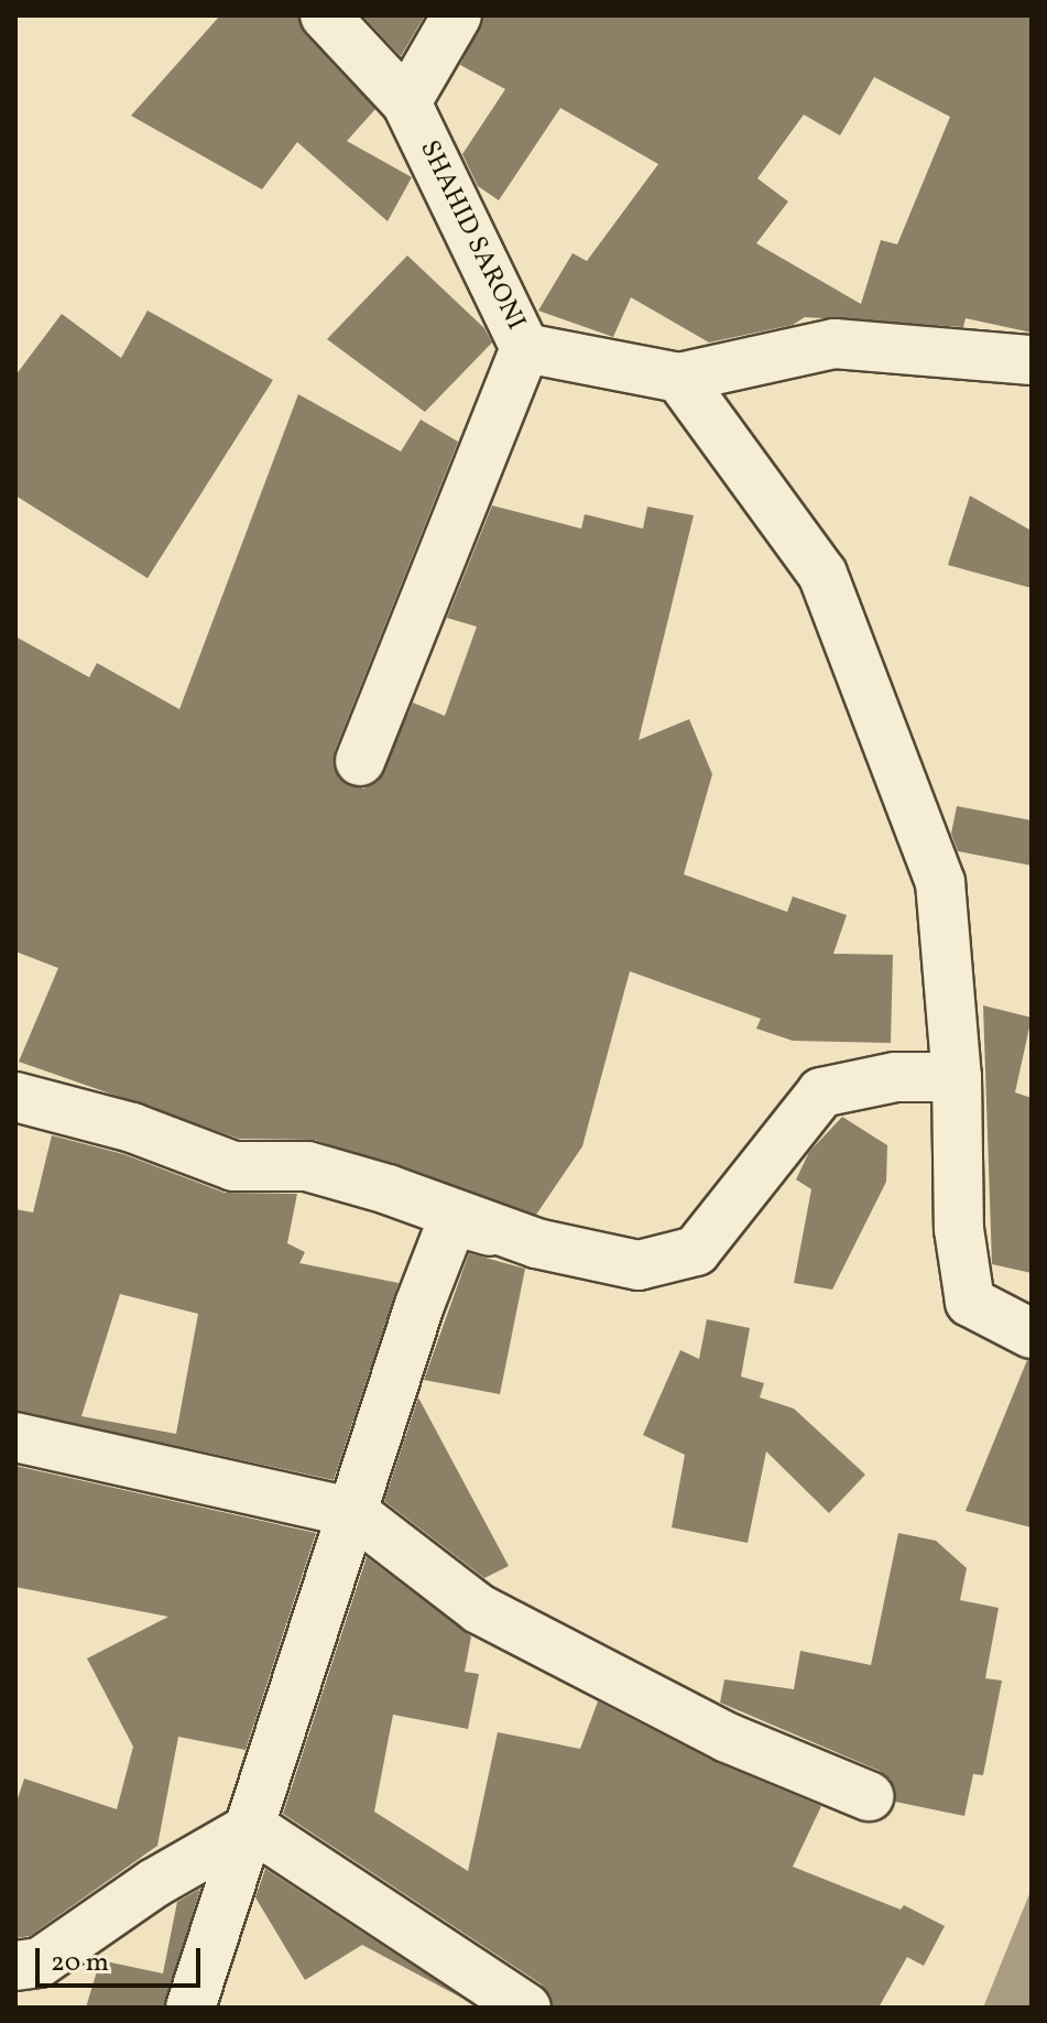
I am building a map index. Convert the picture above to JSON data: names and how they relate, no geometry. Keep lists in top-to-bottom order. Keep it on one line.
{"streets":{"street":["SHAHID SARONI"]},"scale_bar":"20 m"}
